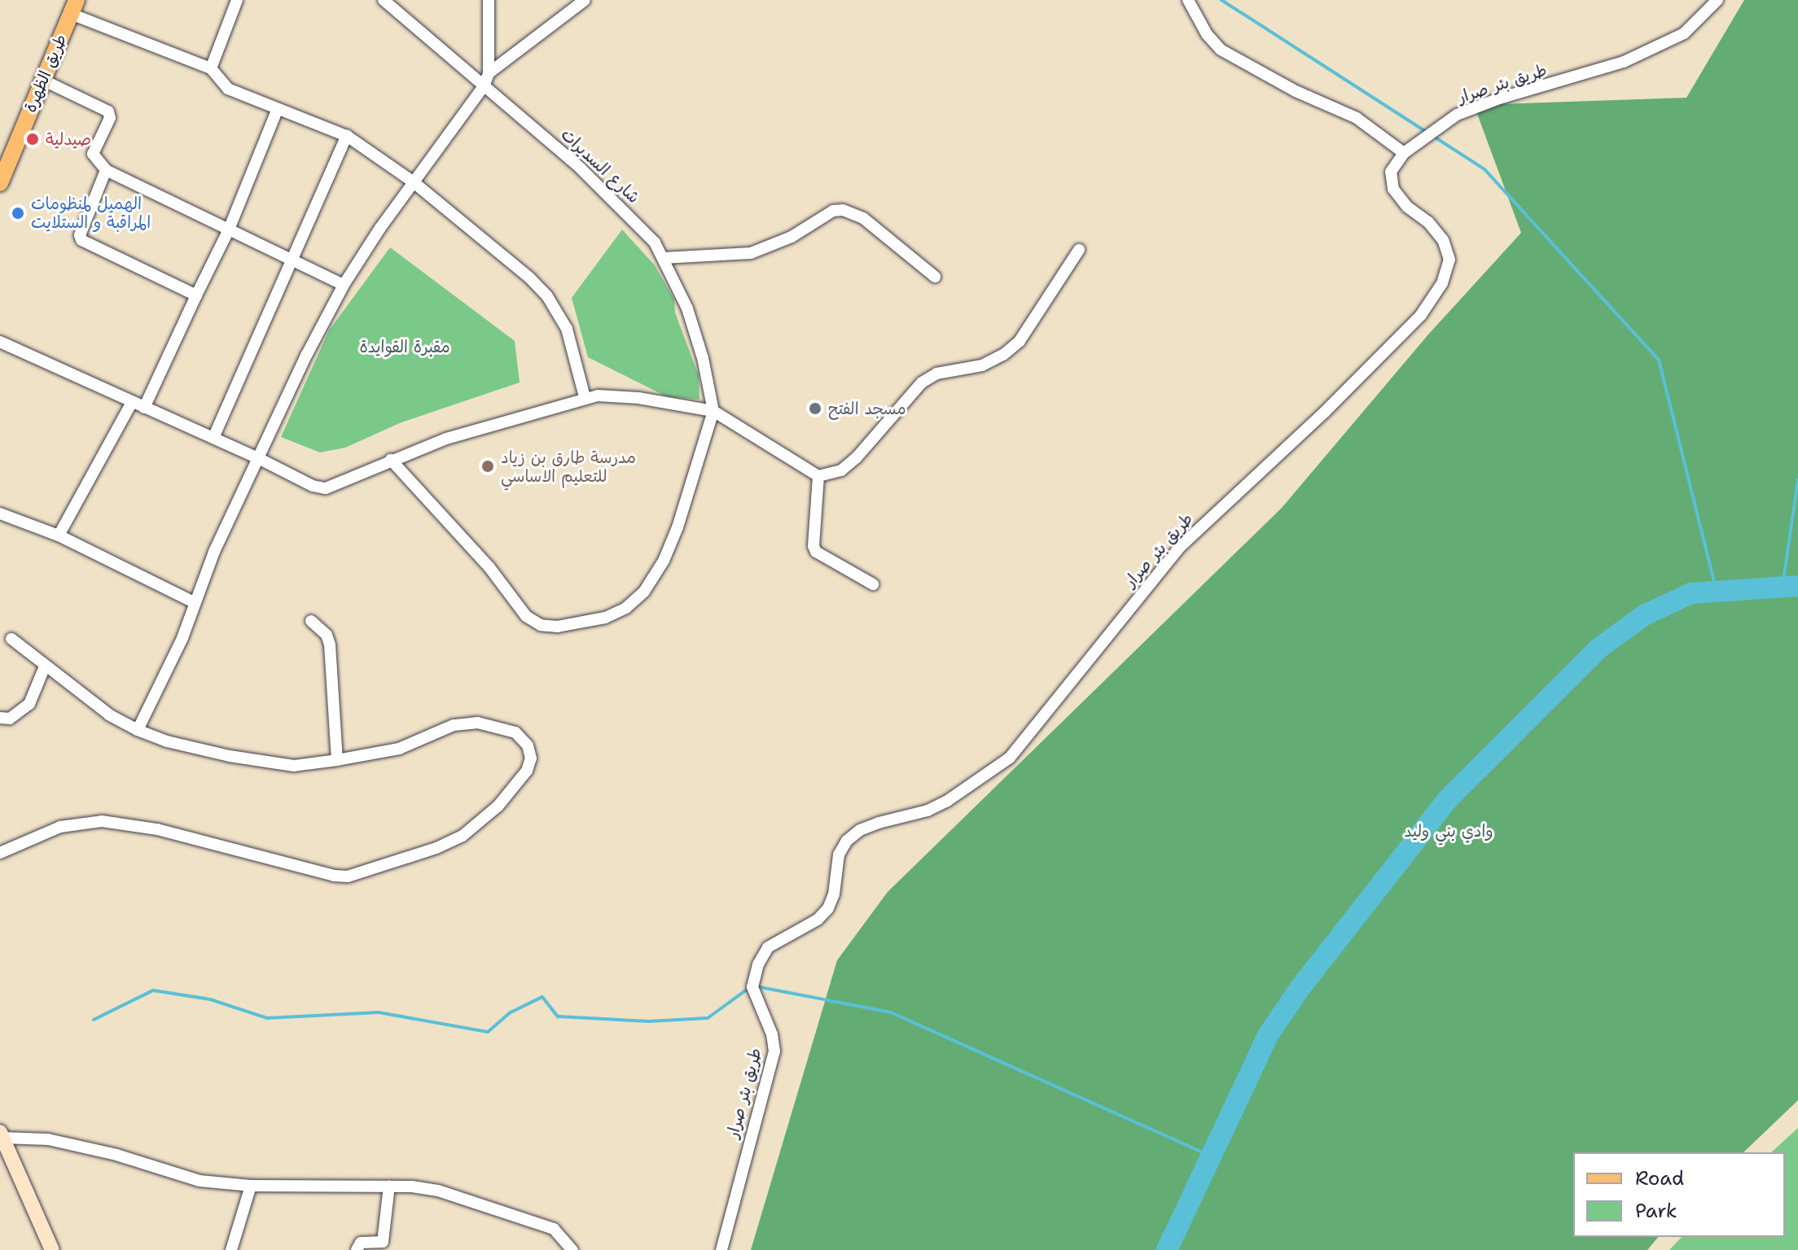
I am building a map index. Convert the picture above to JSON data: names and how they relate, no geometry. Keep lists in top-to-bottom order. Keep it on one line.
{"streets":{"main road":["طريق الظهرة"],"street":["طريق بئر صرار","شارع السديرات"]},"parks":["مقبرة القوايدة","وادي بني وليد"],"places":["صيدلية","الهميل لمنظومات المراقبة و الستلايت","مسجد الفتح","مدرسة طارق بن زياد للتعليم الاساسي"],"legend":["Road","Park"]}
